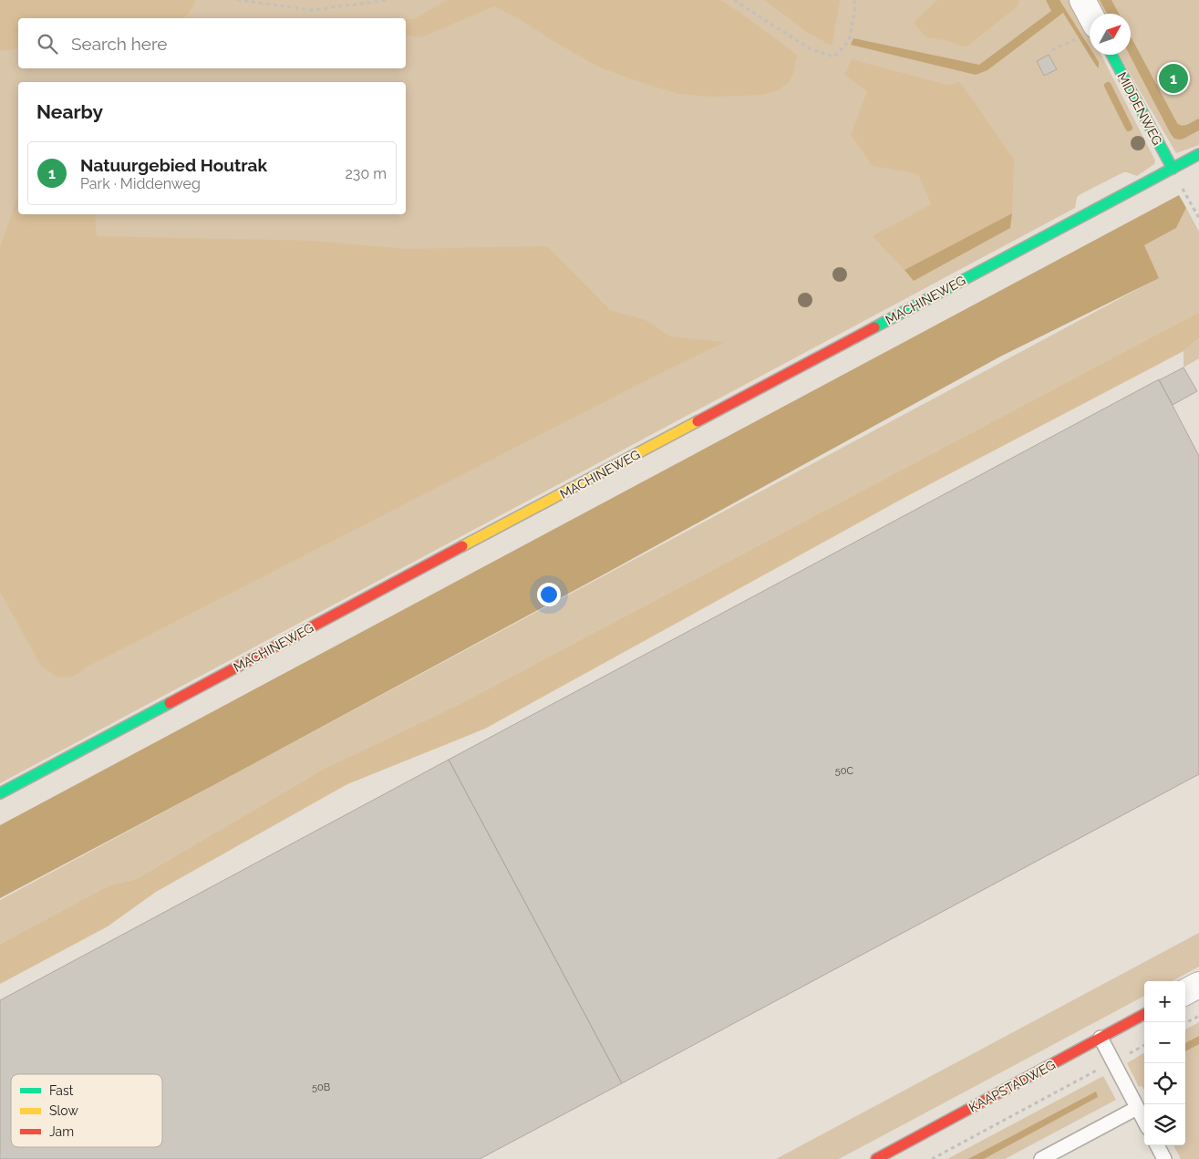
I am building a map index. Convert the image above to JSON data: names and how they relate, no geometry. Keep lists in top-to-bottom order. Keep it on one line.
{"streets":{"street":["MIDDENWEG","MACHINEWEG","KAAPSTADWEG"]},"crossings":[["MIDDENWEG","MACHINEWEG"]],"house_numbers":["50C","50B"],"legend":["Fast","Slow","Jam"],"north":"top right","page":{"search":"Search here","pins":"1","heading":"Nearby","list":[{"mark":"1","name":"Natuurgebied Houtrak","note":"Park · Middenweg","value":"230 m"}],"map_buttons":["+","−"]}}
